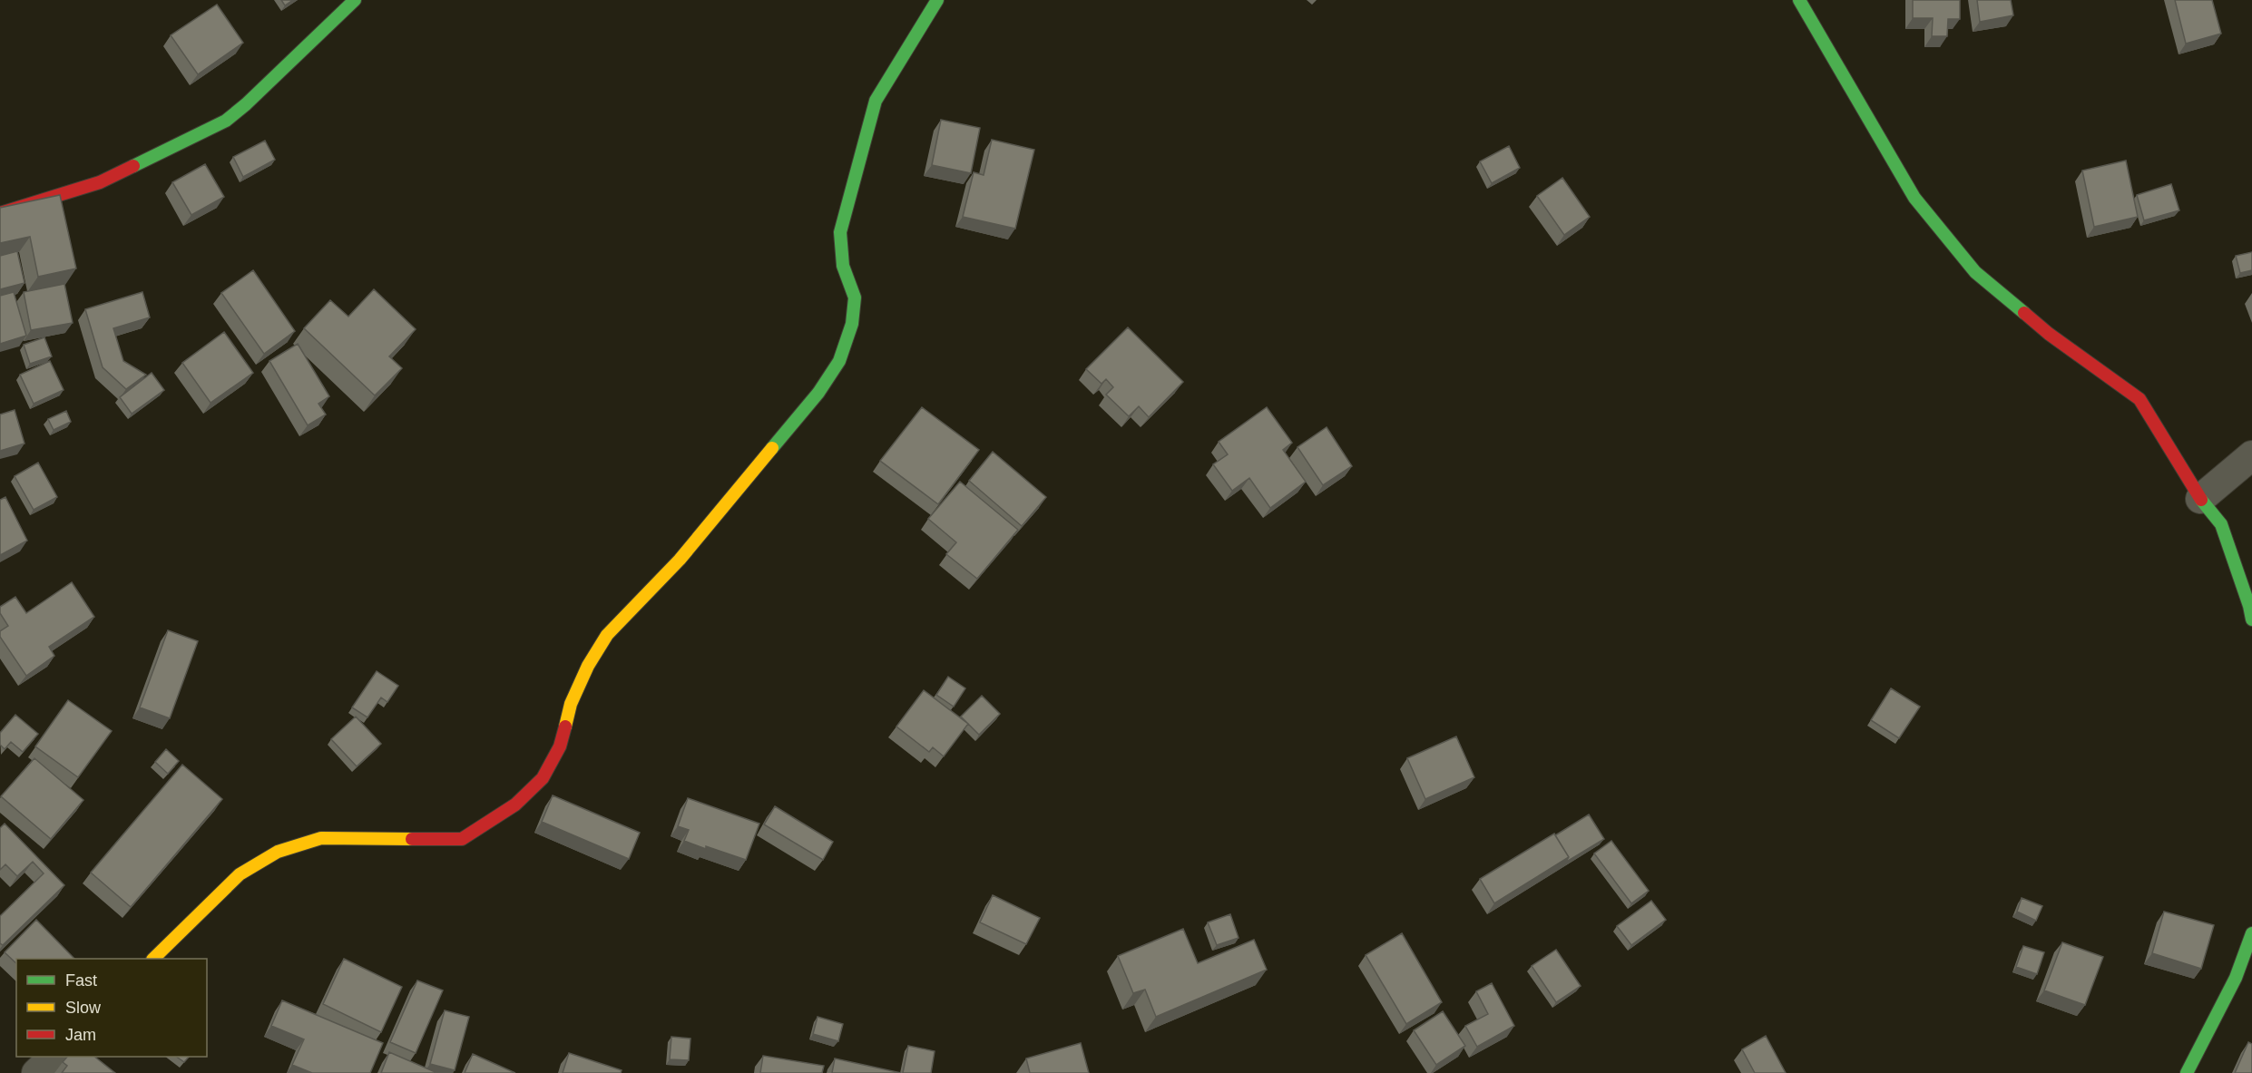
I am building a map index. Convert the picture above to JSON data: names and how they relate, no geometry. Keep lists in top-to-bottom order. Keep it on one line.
{"legend":["Fast","Slow","Jam"]}
